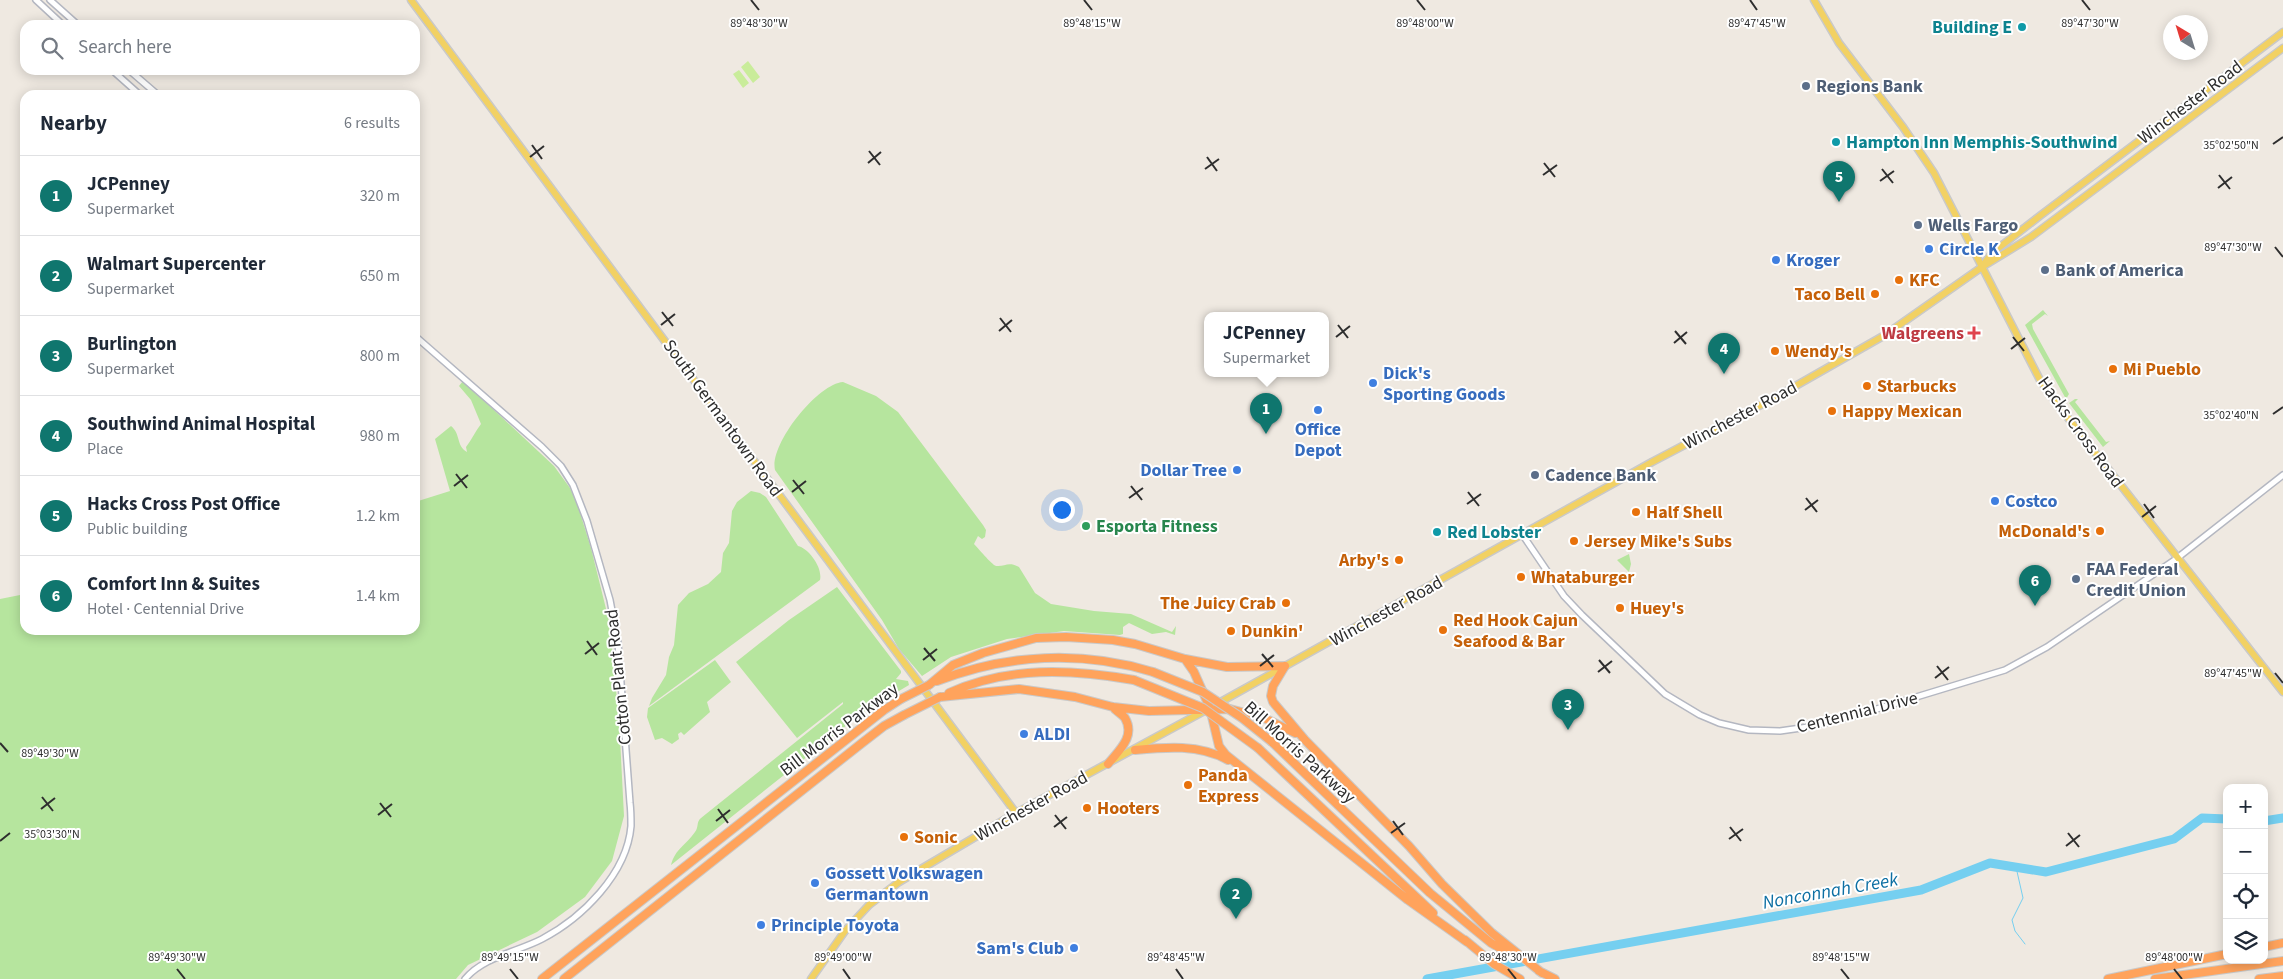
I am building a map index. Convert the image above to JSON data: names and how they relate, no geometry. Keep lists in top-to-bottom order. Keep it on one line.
{"streets":{"highway":["Bill Morris Parkway"],"main road":["Winchester Road","South Germantown Road","Hacks Cross Road"],"street":["Cotton Plant Road","Centennial Drive"]},"crossings":[["Winchester Road","South Germantown Road"],["Winchester Road","Hacks Cross Road"],["Winchester Road","Centennial Drive"],["Hacks Cross Road","Centennial Drive"]],"water":["Nonconnah Creek"],"places":{"other":["Building E","Regions Bank","Hampton Inn Memphis-Southwind","Wells Fargo","Circle K","Kroger","Bank of America","KFC","Taco Bell","Wendy's","Mi Pueblo","Dick's Sporting Goods","Starbucks","Office Depot","Happy Mexican","Dollar Tree","Cadence Bank","Costco","Half Shell","Esporta Fitness","McDonald's","Red Lobster","Jersey Mike's Subs","Arby's","Whataburger","FAA Federal Credit Union","The Juicy Crab","Huey's","Red Hook Cajun Seafood & Bar","Dunkin'","ALDI","Panda Express","Hooters","Sonic","Gossett Volkswagen Germantown","Principle Toyota","Sam's Club"],"health":["Walgreens"]},"north":"top left","page":{"search":"Search here","heading":["Nearby","6 results"],"list":[{"mark":"1","name":"JCPenney","note":"Supermarket","value":"320 m"},{"mark":"2","name":"Walmart Supercenter","note":"Supermarket","value":"650 m"},{"mark":"3","name":"Burlington","note":"Supermarket","value":"800 m"},{"mark":"4","name":"Southwind Animal Hospital","note":"Place","value":"980 m"},{"mark":"5","name":"Hacks Cross Post Office","note":"Public building","value":"1.2 km"},{"mark":"6","name":"Comfort Inn & Suites","note":"Hotel · Centennial Drive","value":"1.4 km"}],"pins":["5","4","1","6","3","2"],"popup":["JCPenney","Supermarket"],"map_buttons":["+","−"]},"coordinates":["89°48'30\"W","89°48'15\"W","89°48'00\"W","89°47'45\"W","89°47'30\"W","35°02'50\"N","35°02'40\"N","89°49'30\"W","35°03'30\"N","89°49'15\"W","89°49'00\"W","89°48'45\"W"]}
